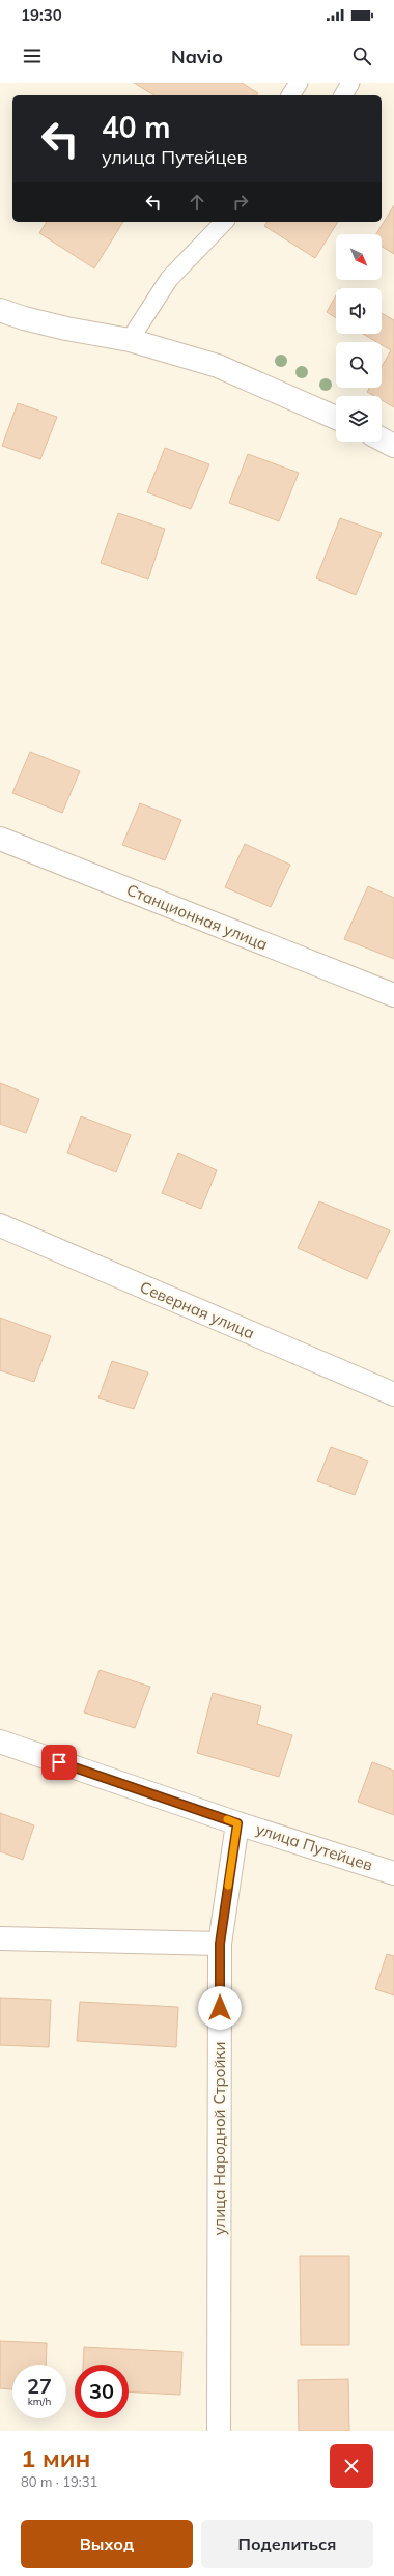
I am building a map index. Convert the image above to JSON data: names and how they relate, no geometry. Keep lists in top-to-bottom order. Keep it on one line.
{"streets":{"street":["Станционная улица","Северная улица","улица Путейцев","улица Народной Стройки"]},"crossings":[["улица Путейцев","улица Народной Стройки"]],"north":"bottom right","page":{"status":"19:30","header":"Navio","turn":["40 m","улица Путейцев"],"speed":"27 km/h","limit":"30","heading":["1 мин","80 m · 19:31"],"buttons":["Выход","Поделиться"]}}
